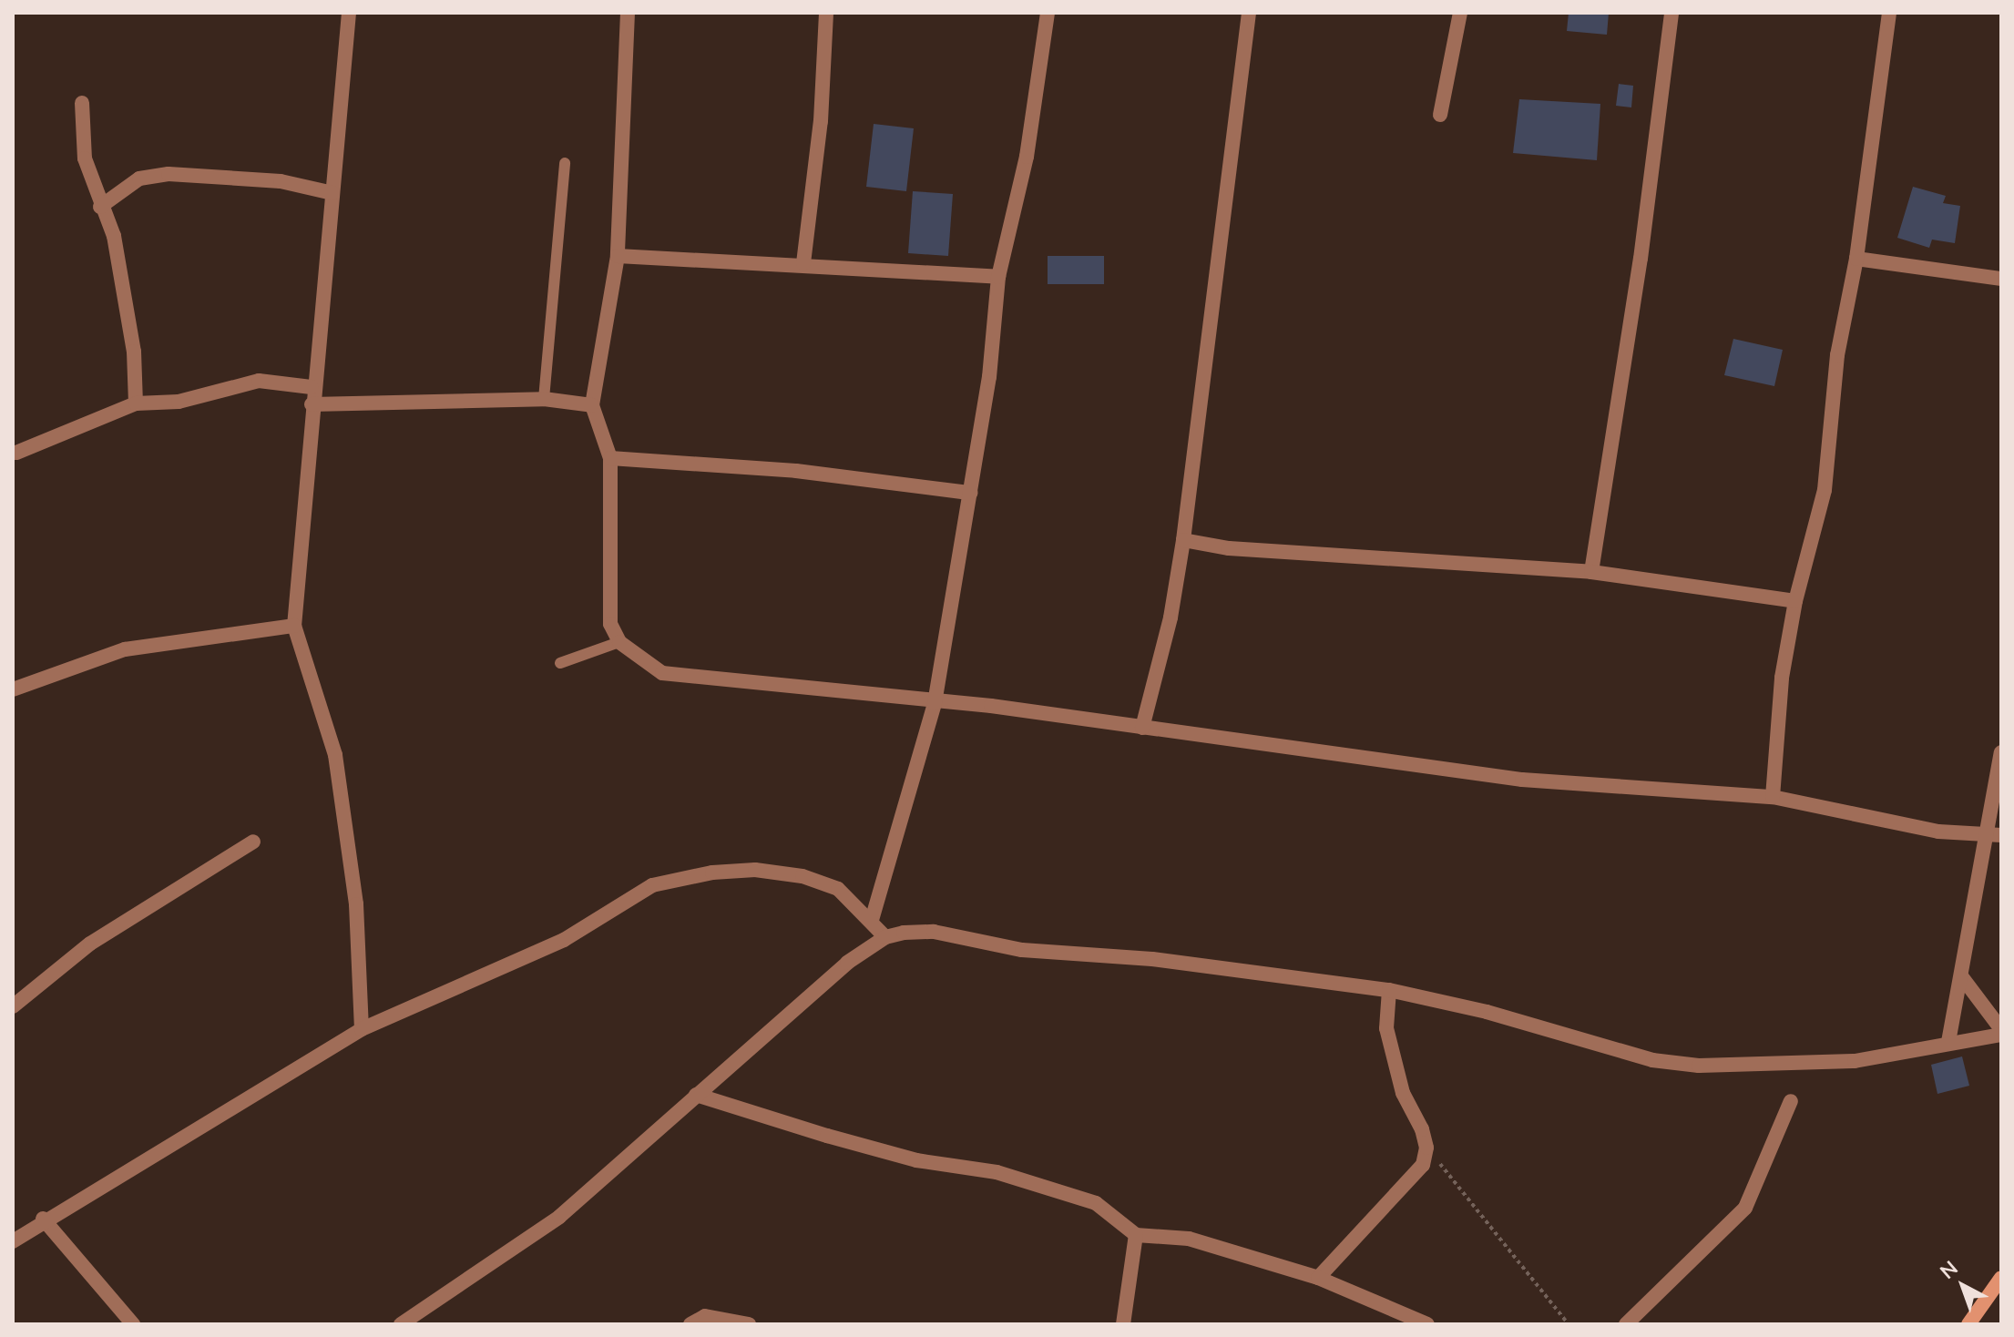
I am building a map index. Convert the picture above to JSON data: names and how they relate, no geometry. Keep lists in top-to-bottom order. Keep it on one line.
{"north":"top left"}
